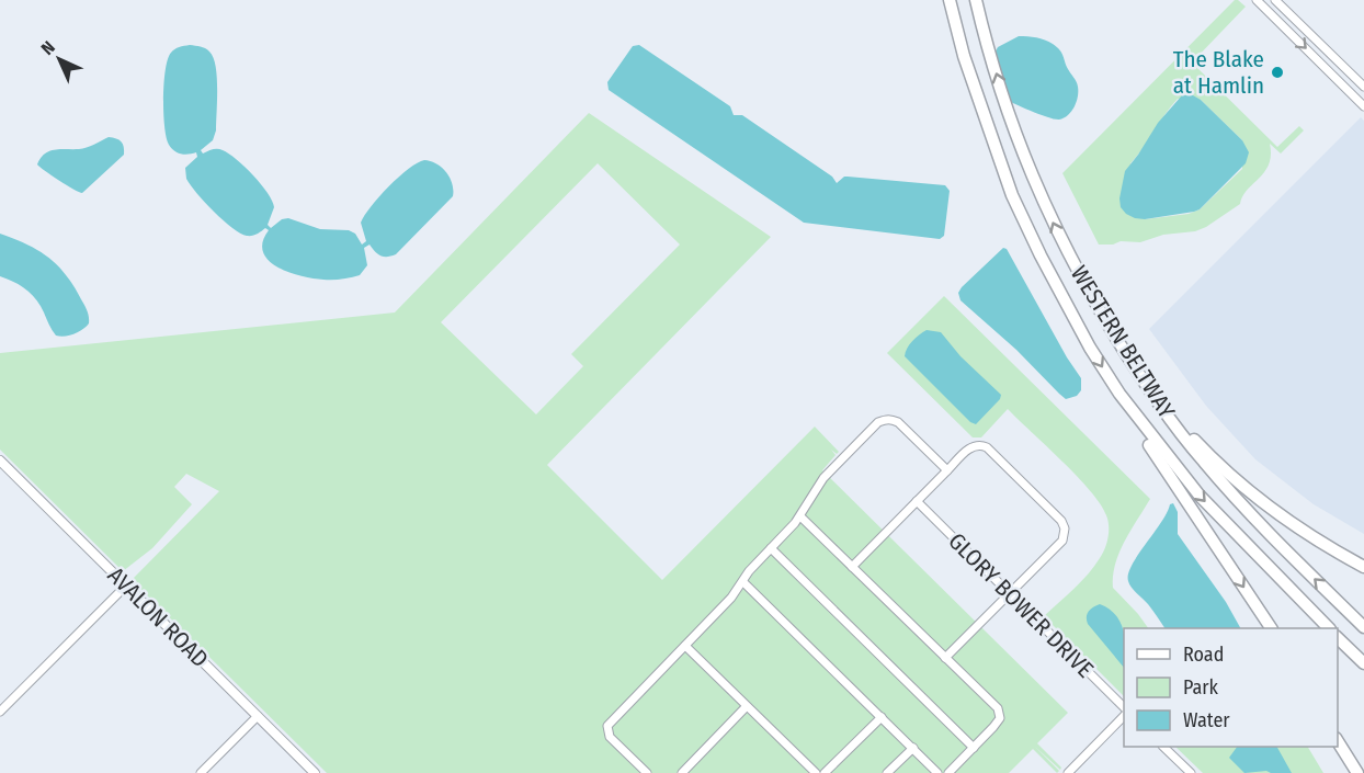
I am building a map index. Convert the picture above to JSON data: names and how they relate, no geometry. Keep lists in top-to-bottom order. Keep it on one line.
{"streets":{"highway":["WESTERN BELTWAY"],"main road":["AVALON ROAD"],"street":["GLORY BOWER DRIVE"]},"places":["The Blake at Hamlin"],"legend":["Road","Park","Water"],"north":"top left"}
